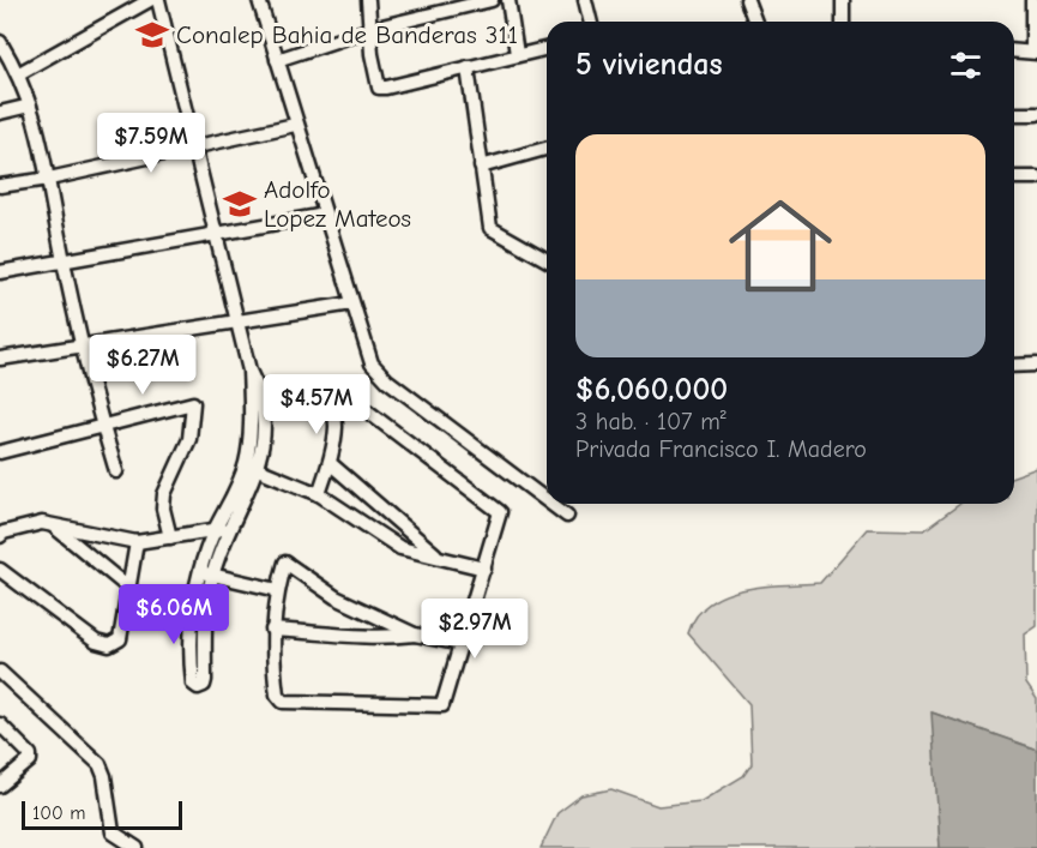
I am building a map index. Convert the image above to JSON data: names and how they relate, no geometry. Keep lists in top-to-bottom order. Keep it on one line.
{"places":{"school or university":["Conalep Bahia de Banderas 311","Adolfo Lopez Mateos"]},"scale_bar":"100 m","page":{"heading":"5 viviendas","list":[{"name":"$6,060,000","note":"3 hab. · 107 m² · Privada Francisco I. Madero"}],"price":["$7.59M","$6.27M","$4.57M","$6.06M","$2.97M"],"scale":"100 m"}}
